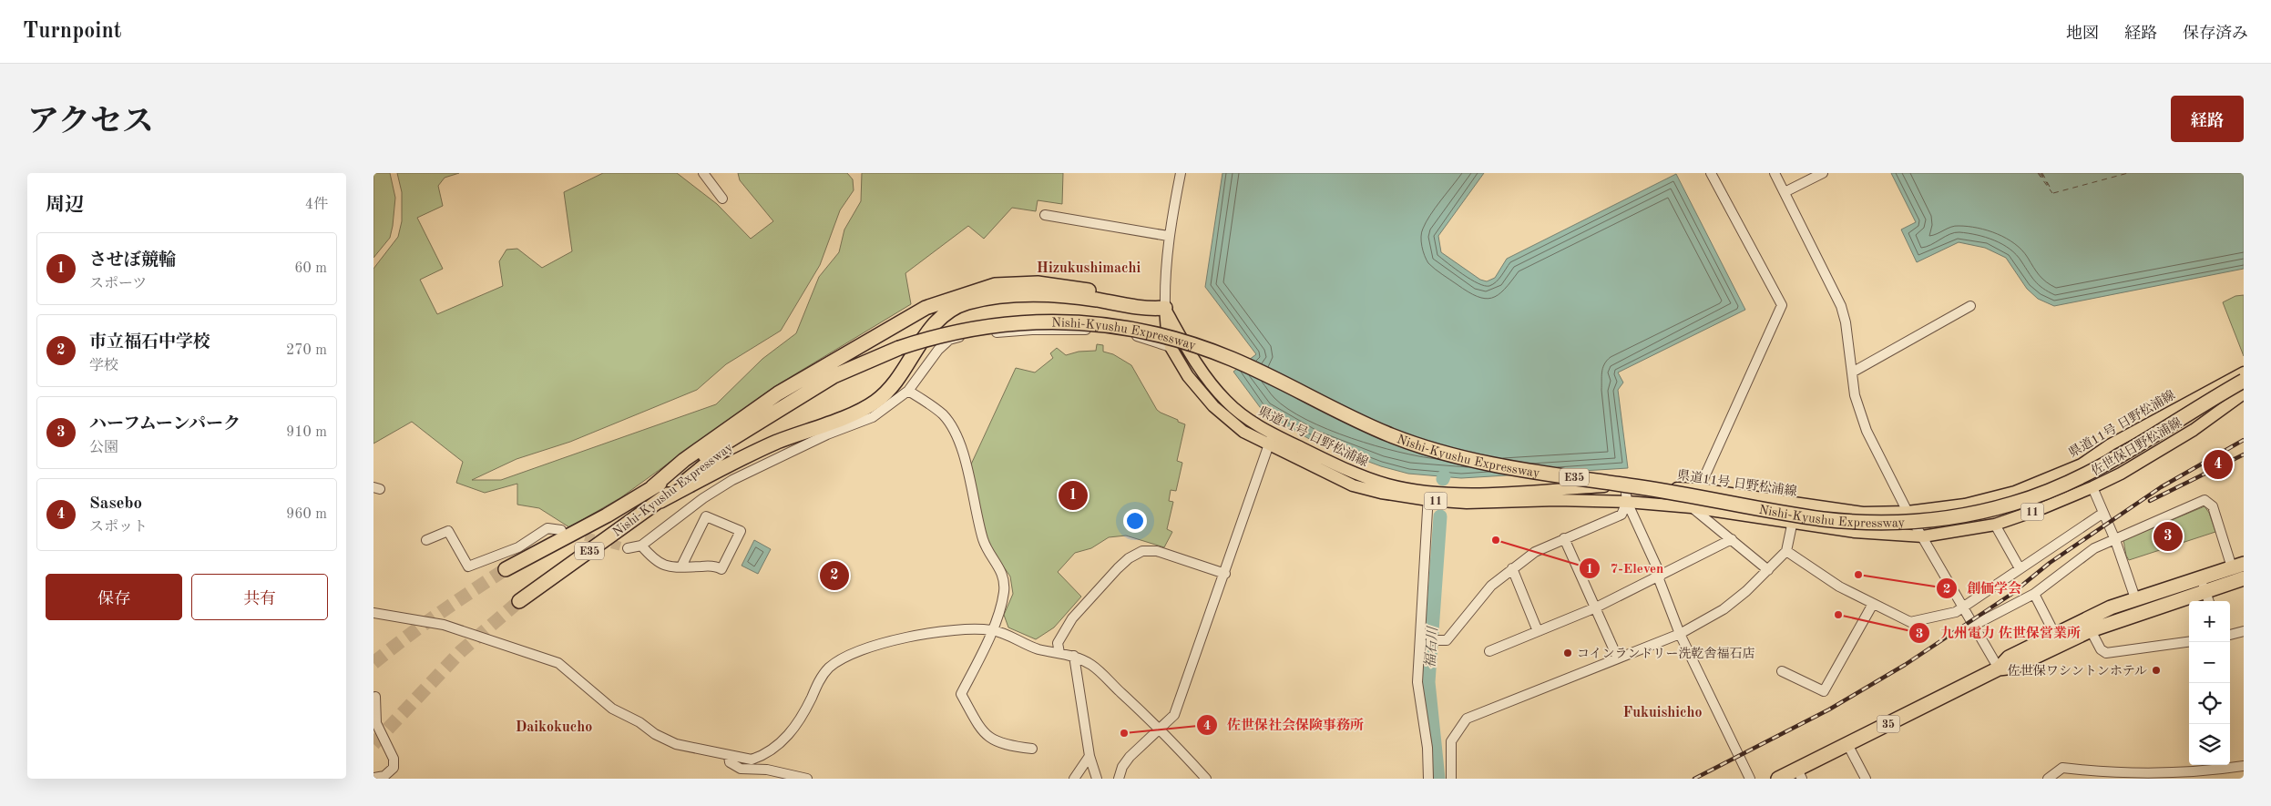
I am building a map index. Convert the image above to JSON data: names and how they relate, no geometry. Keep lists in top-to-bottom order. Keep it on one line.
{"streets":{"highway":["Nishi-Kyushu Expressway","E35","35"],"main road":["県道11号 日野松浦線","佐世保日野松浦線","11"]},"crossings":[["県道11号 日野松浦線","佐世保日野松浦線"]],"districts":["Hizukushimachi","Fukuishicho","Daikokucho"],"water":["福石川"],"places":["7-Eleven","創価学会","九州電力 佐世保営業所","コインランドリー洗乾舎福石店","佐世保ワシントンホテル","佐世保社会保険事務所"],"page":{"header":"Turnpoint","nav":["地図","経路","保存済み"],"title":"アクセス","buttons":["経路",["保存","共有"]],"heading":["周辺","4件"],"list":[{"mark":"1","name":"させぼ競輪","note":"スポーツ","value":"60 m"},{"mark":"2","name":"市立福石中学校","note":"学校","value":"270 m"},{"mark":"3","name":"ハーフムーンパーク","note":"公園","value":"910 m"},{"mark":"4","name":"Sasebo","note":"スポット","value":"960 m"}],"pins":["4","1","3","2"],"map_buttons":["+","−"]}}
